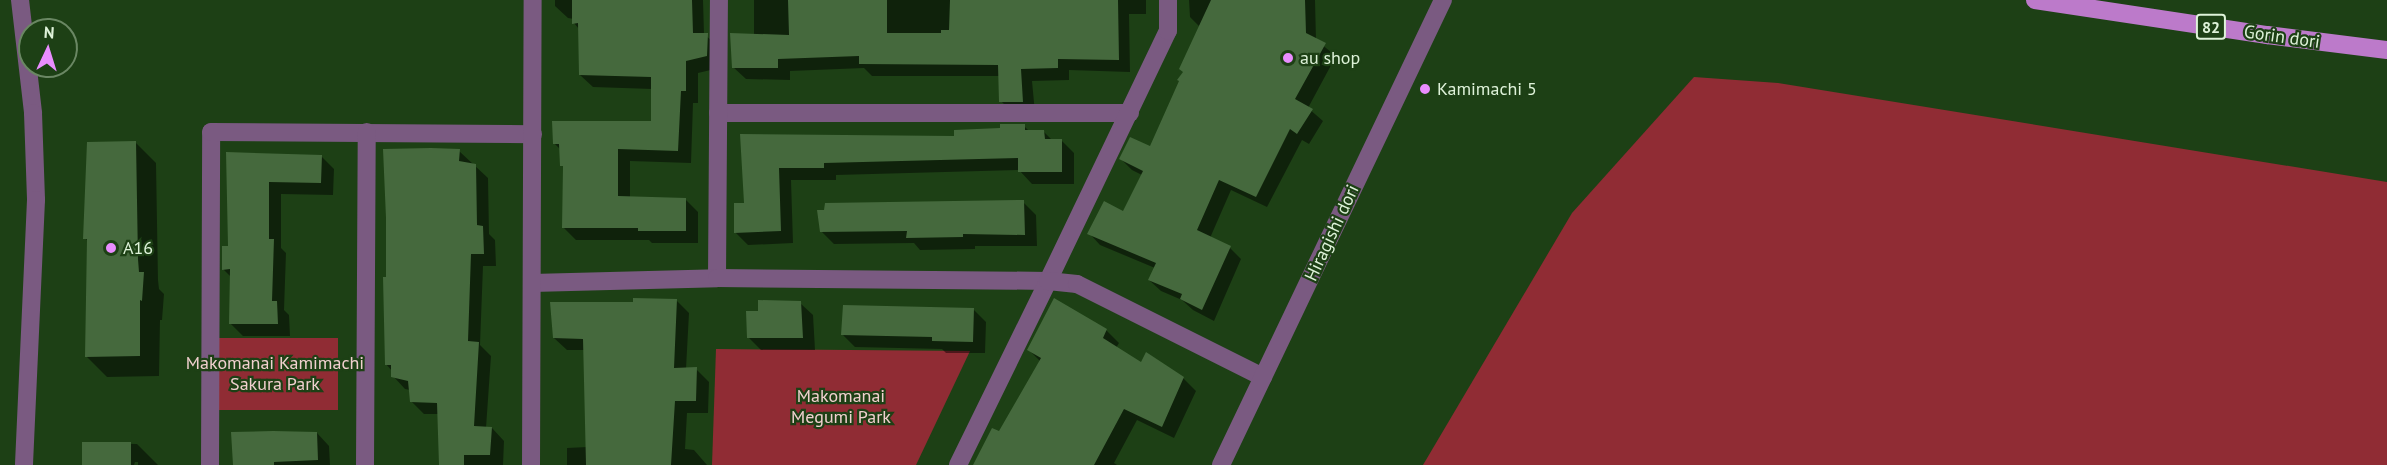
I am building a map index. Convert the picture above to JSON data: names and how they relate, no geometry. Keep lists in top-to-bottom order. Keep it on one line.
{"streets":{"main road":["82","Gorin dori"],"street":["Hiragishi dori"]},"parks":["Makomanai Kamimachi Sakura Park","Makomanai Megumi Park"],"places":["au shop","Kamimachi 5","A16"],"north":"top"}
